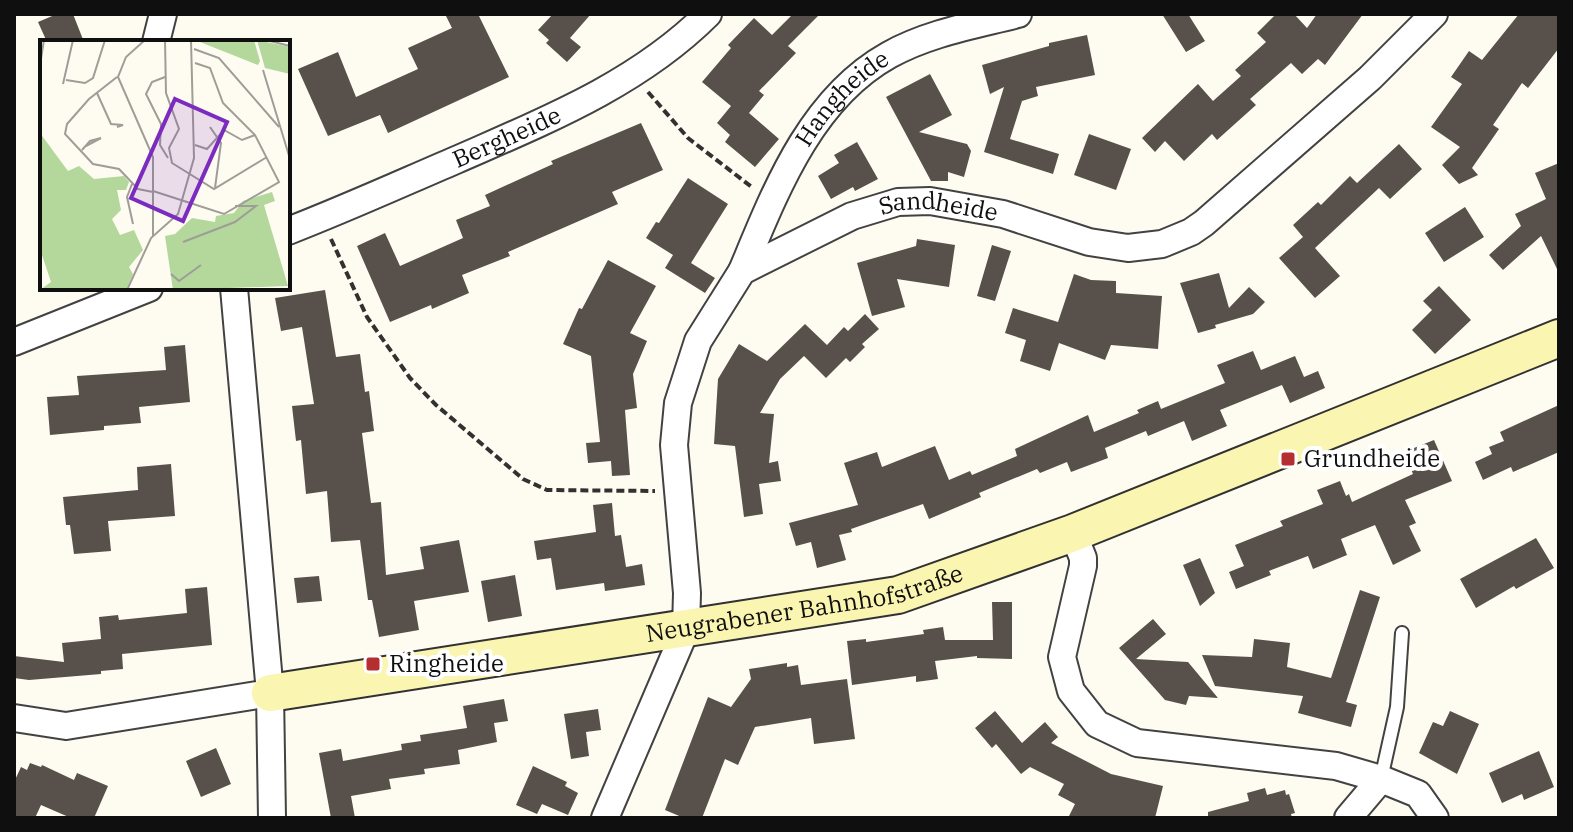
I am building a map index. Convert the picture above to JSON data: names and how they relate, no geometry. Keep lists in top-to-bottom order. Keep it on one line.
{"streets":{"street":["Hangheide","Bergheide","Sandheide","Neugrabener Bahnhofstraße"]},"crossings":[["Hangheide","Sandheide"],["Sandheide","Neugrabener Bahnhofstraße"]],"places":{"transit":["Grundheide","Ringheide"]}}
